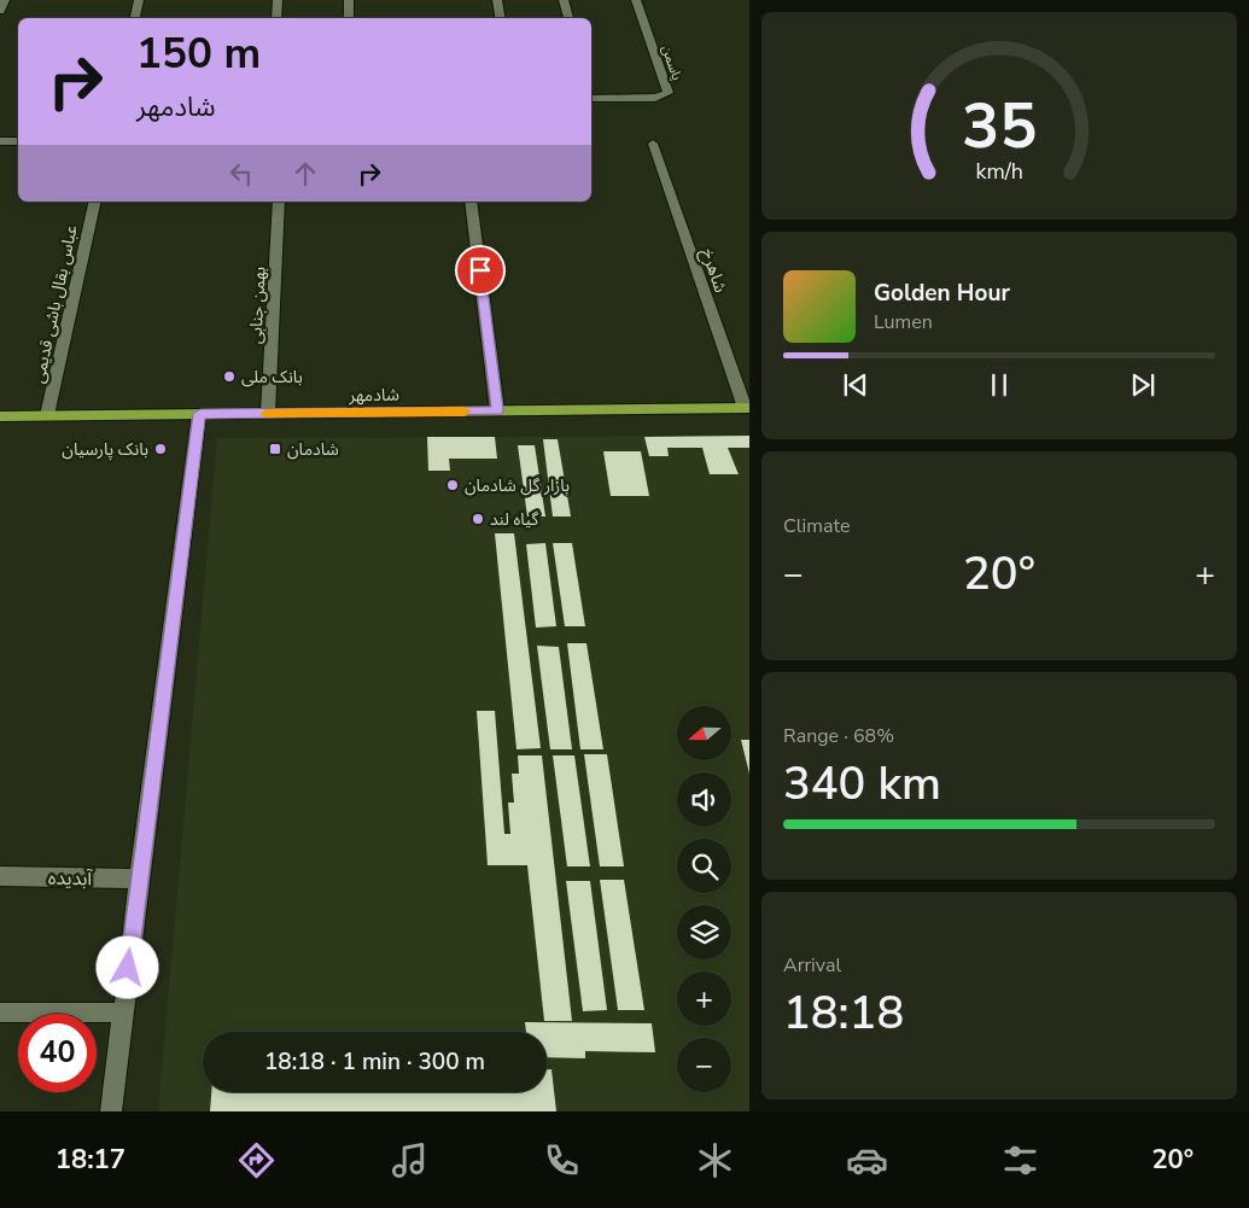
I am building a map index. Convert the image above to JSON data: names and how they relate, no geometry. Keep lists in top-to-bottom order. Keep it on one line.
{"streets":{"main road":["شادمهر"],"street":["یاسمن","شاهرخ","عباس بقال باشی قدیمی","بهمن جنابی","آبدیده"]},"crossings":[["شاهرخ","شادمهر"],["عباس بقال باشی قدیمی","شادمهر"],["بهمن جنابی","شادمهر"]],"places":{"other":["بانک ملی","بانک پارسیان","بازار گل شادمان","گیاه لند"],"transit":["شادمان"]},"north":"left","page":{"turn":["150 m","شادمهر"],"song":["Golden Hour","Lumen"],"tile":["Climate",["Range · 68%","340 km"],["Arrival","18:18"]],"heat":["−","20°","+"],"map_buttons":["+","−"],"limit":"40","trip":"18:18 · 1 min · 300 m","tabs":["18:17","20°"],"gauge":["35","km/h"]}}
